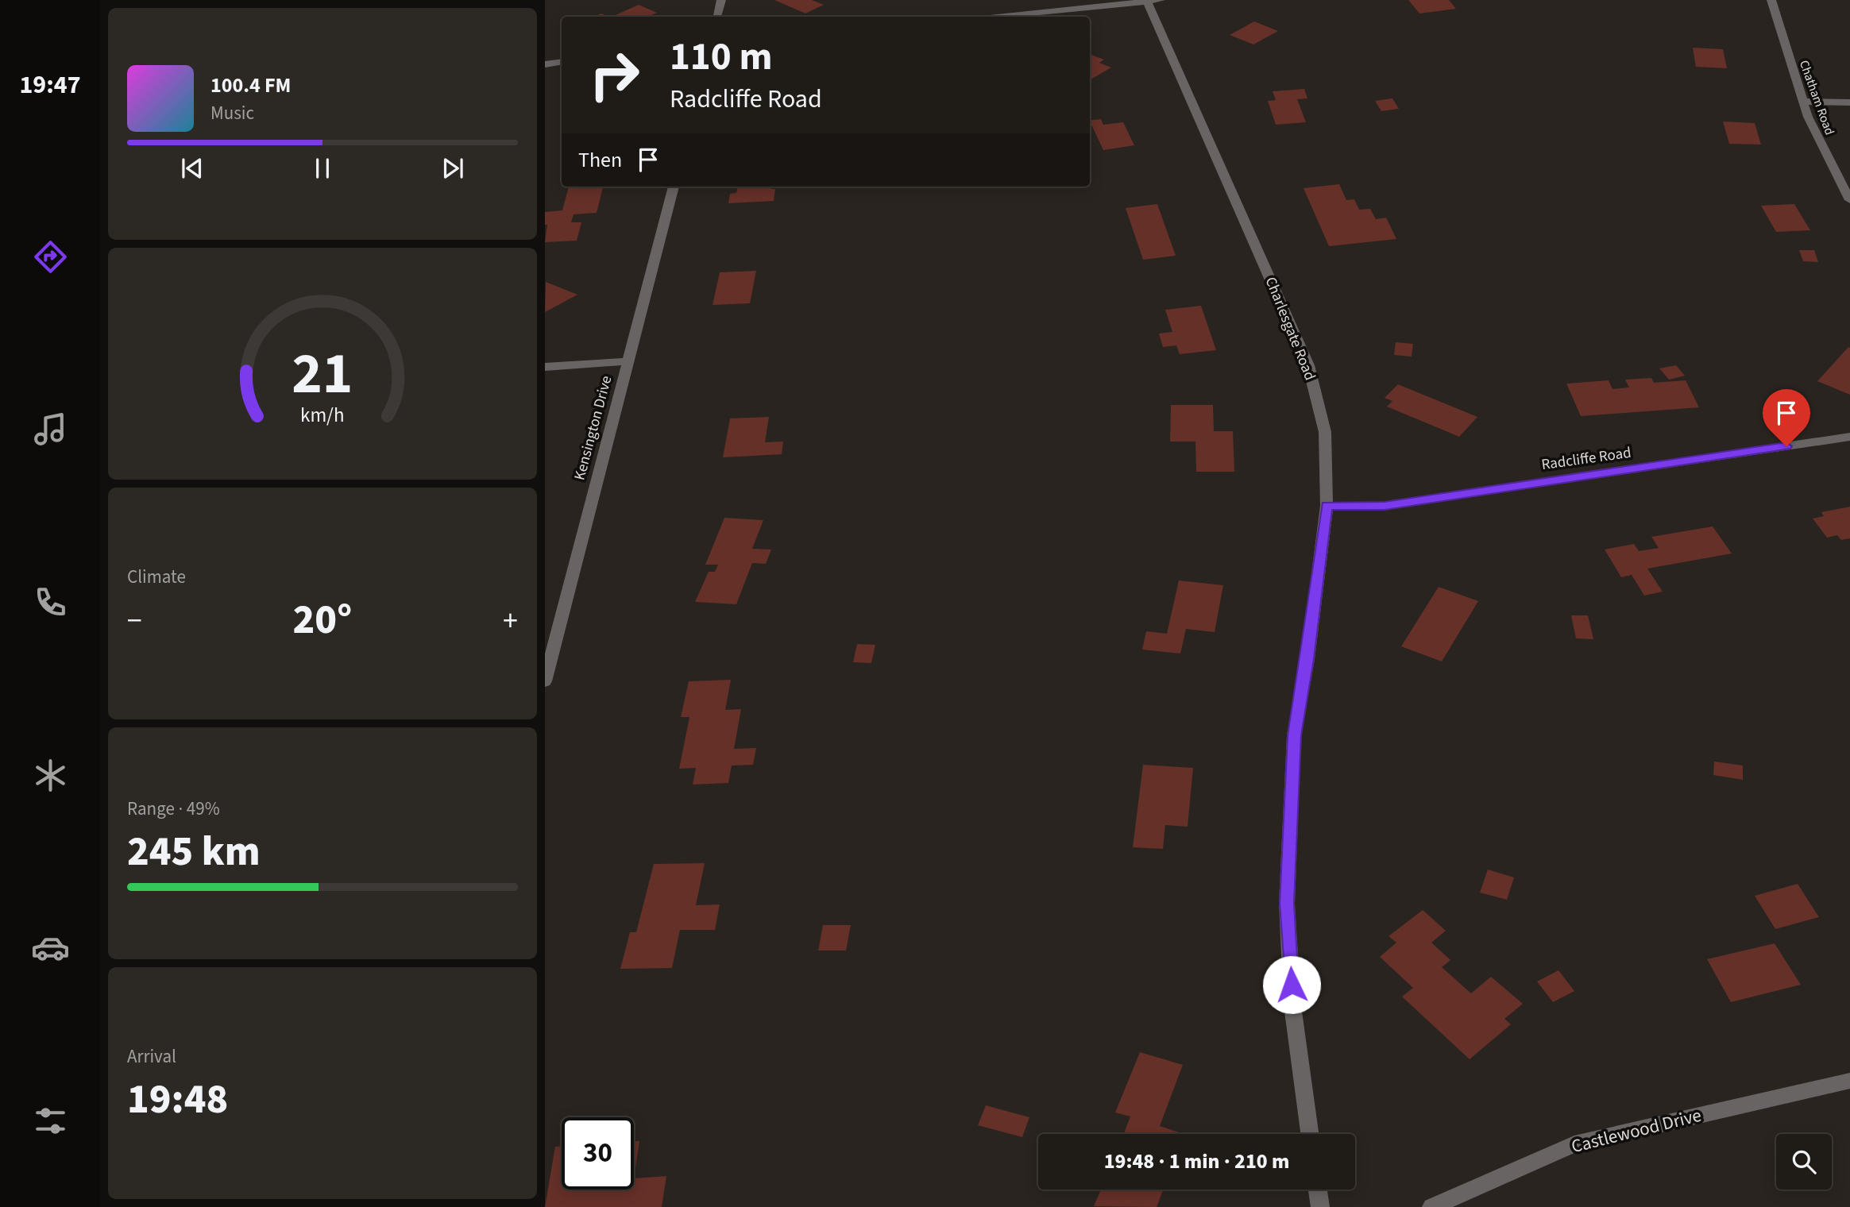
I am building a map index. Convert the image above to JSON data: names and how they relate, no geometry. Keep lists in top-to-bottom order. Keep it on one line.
{"streets":{"street":["Chatham Road","Charlesgate Road","Kensington Drive","Radcliffe Road","Castlewood Drive"]},"crossings":[["Charlesgate Road","Radcliffe Road"]],"page":{"tabs":"19:47","turn":["110 m","Radcliffe Road"],"song":["100.4 FM","Music"],"then":"Then","tile":["Climate",["Range · 49%","245 km"],["Arrival","19:48"]],"heat":["−","20°","+"],"limit":"30","trip":"19:48 · 1 min · 210 m","gauge":["21","km/h"]}}
